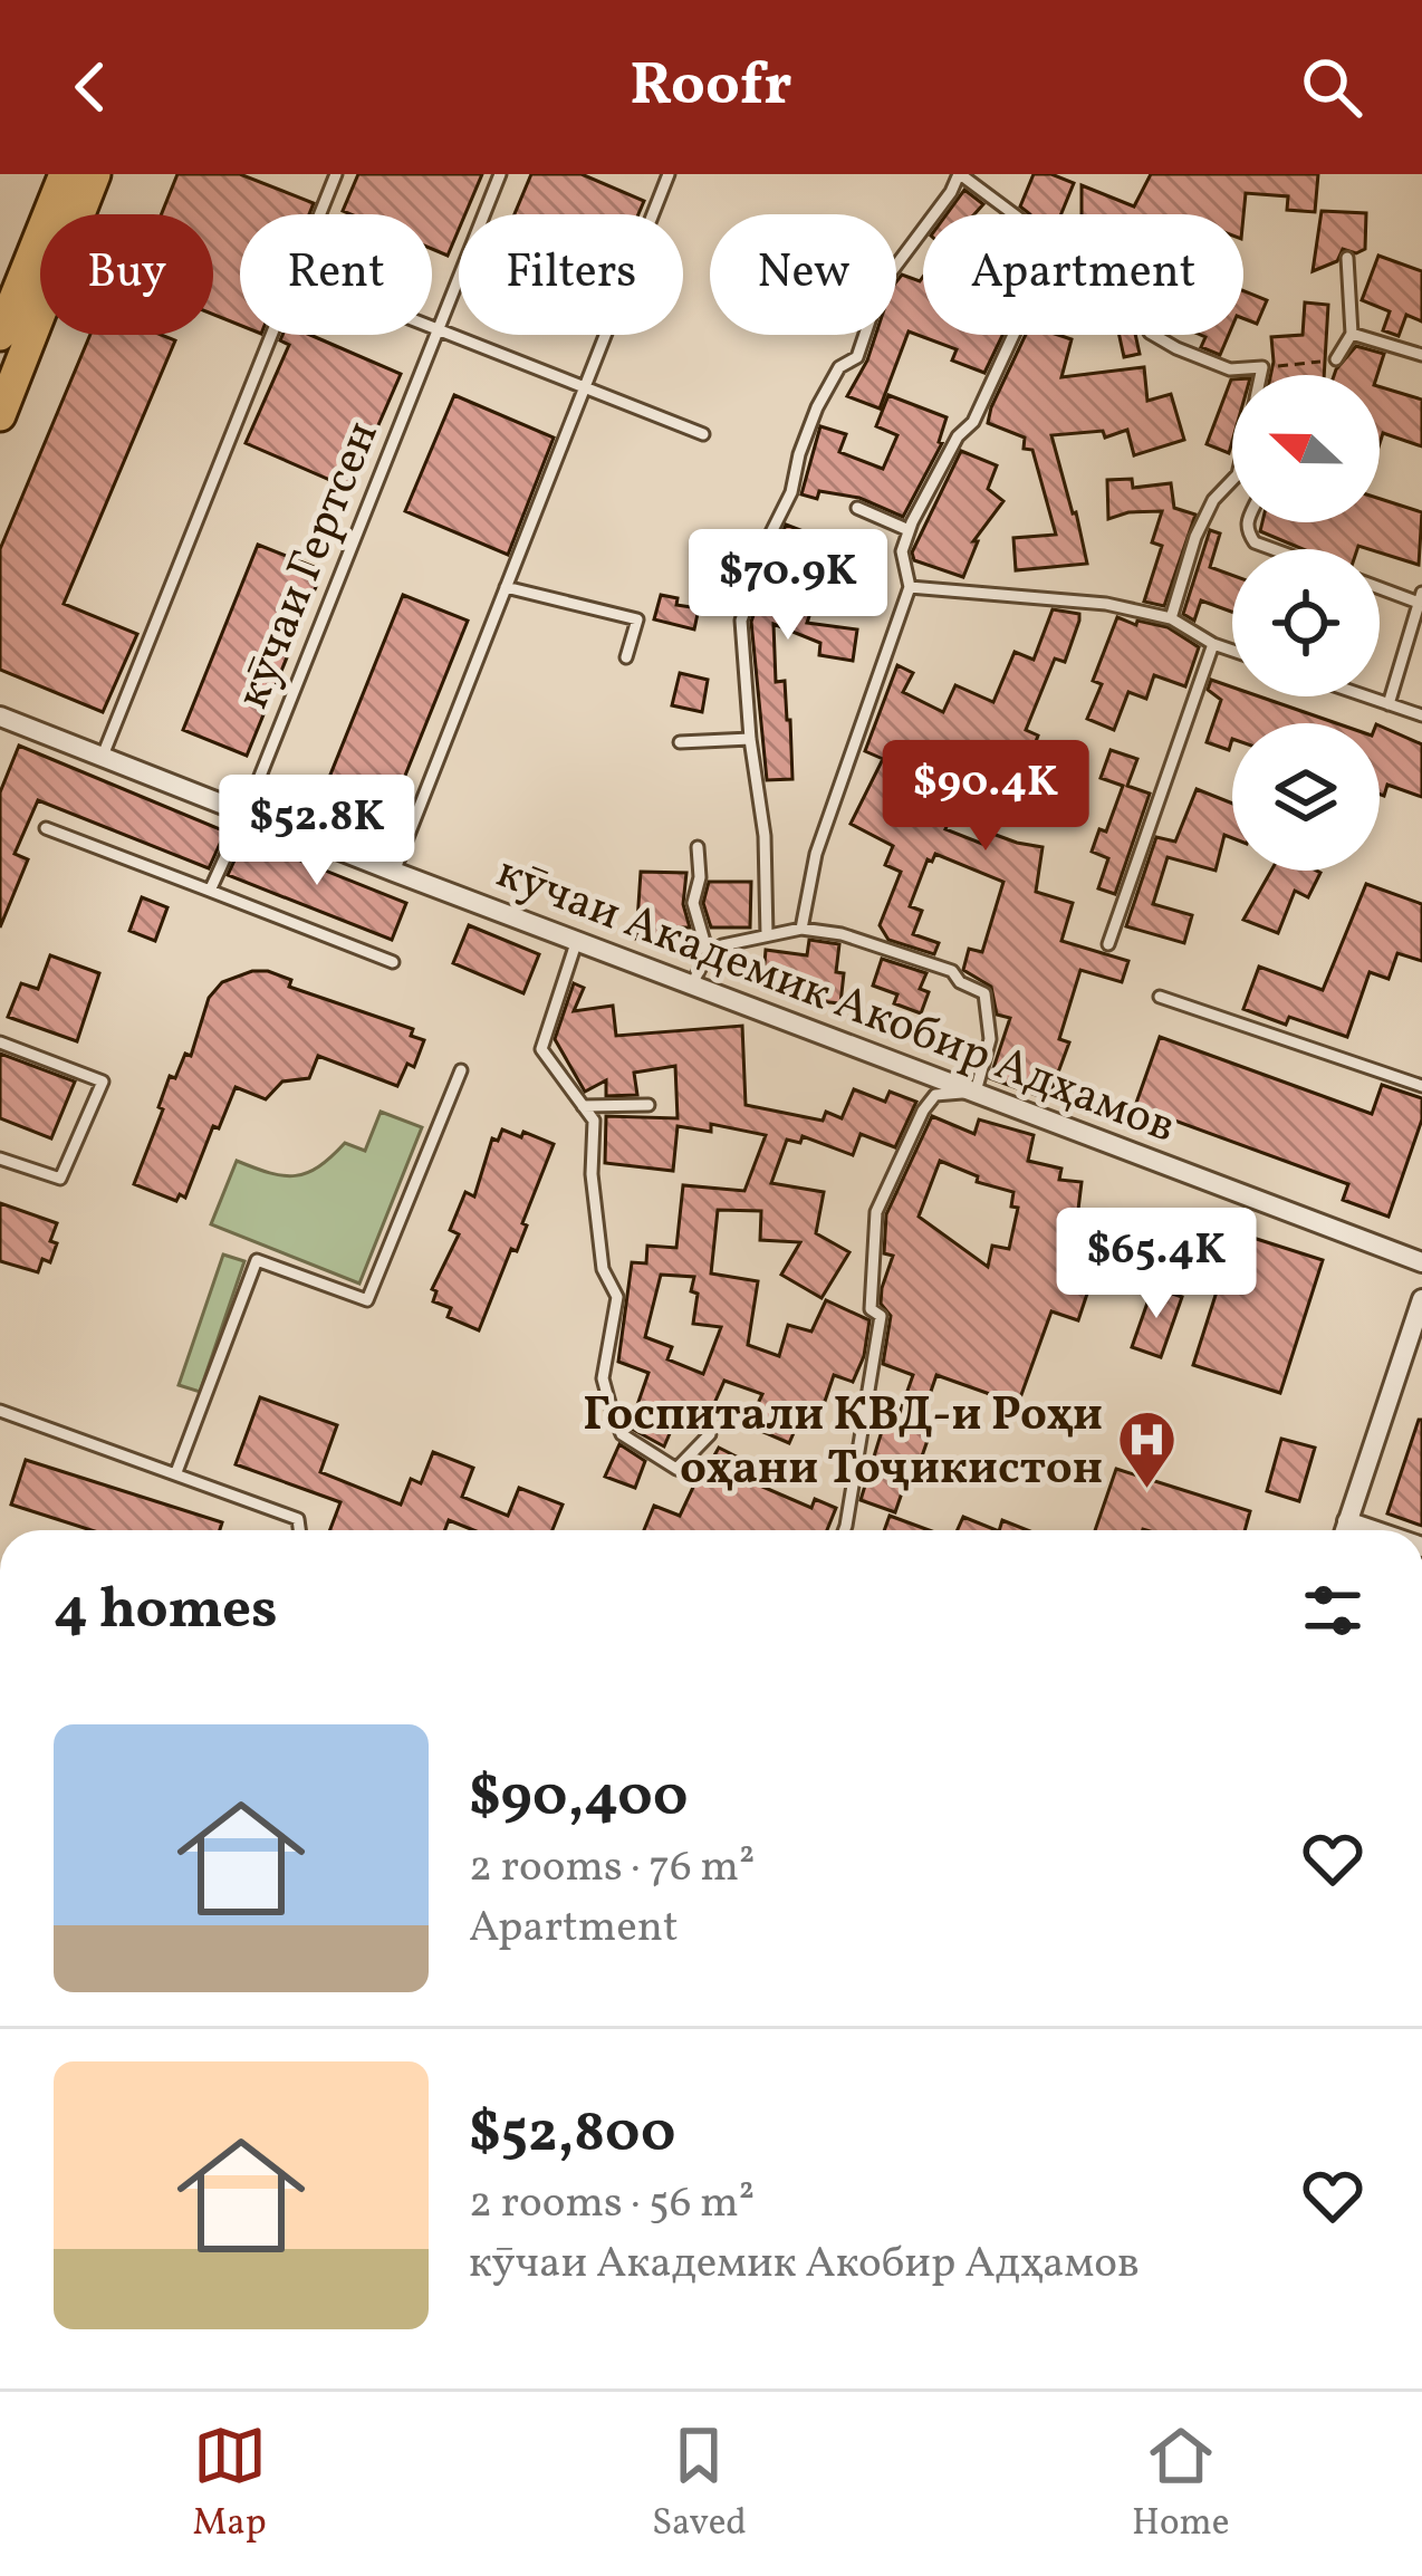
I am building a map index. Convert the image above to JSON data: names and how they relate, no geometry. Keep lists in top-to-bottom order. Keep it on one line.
{"streets":{"street":["кӯчаи Академик Акобир Адҳамов"],"lane":["кӯчаи Гертсен"]},"crossings":[["кӯчаи Гертсен","кӯчаи Академик Акобир Адҳамов"]],"places":{"hospital":["Госпитали КВД-и Роҳи оҳани Тоҷикистон"]},"north":"left","page":{"header":"Roofr","chip":["Buy","Rent","Filters","New","Apartment"],"price":["$70.9K","$90.4K","$52.8K","$65.4K"],"heading":"4 homes","list":[{"name":"$90,400","note":"2 rooms · 76 m² · Apartment"},{"name":"$52,800","note":"2 rooms · 56 m² · кӯчаи Академик Акобир Адҳамов"}],"tabs":["Map","Saved","Home"]}}
